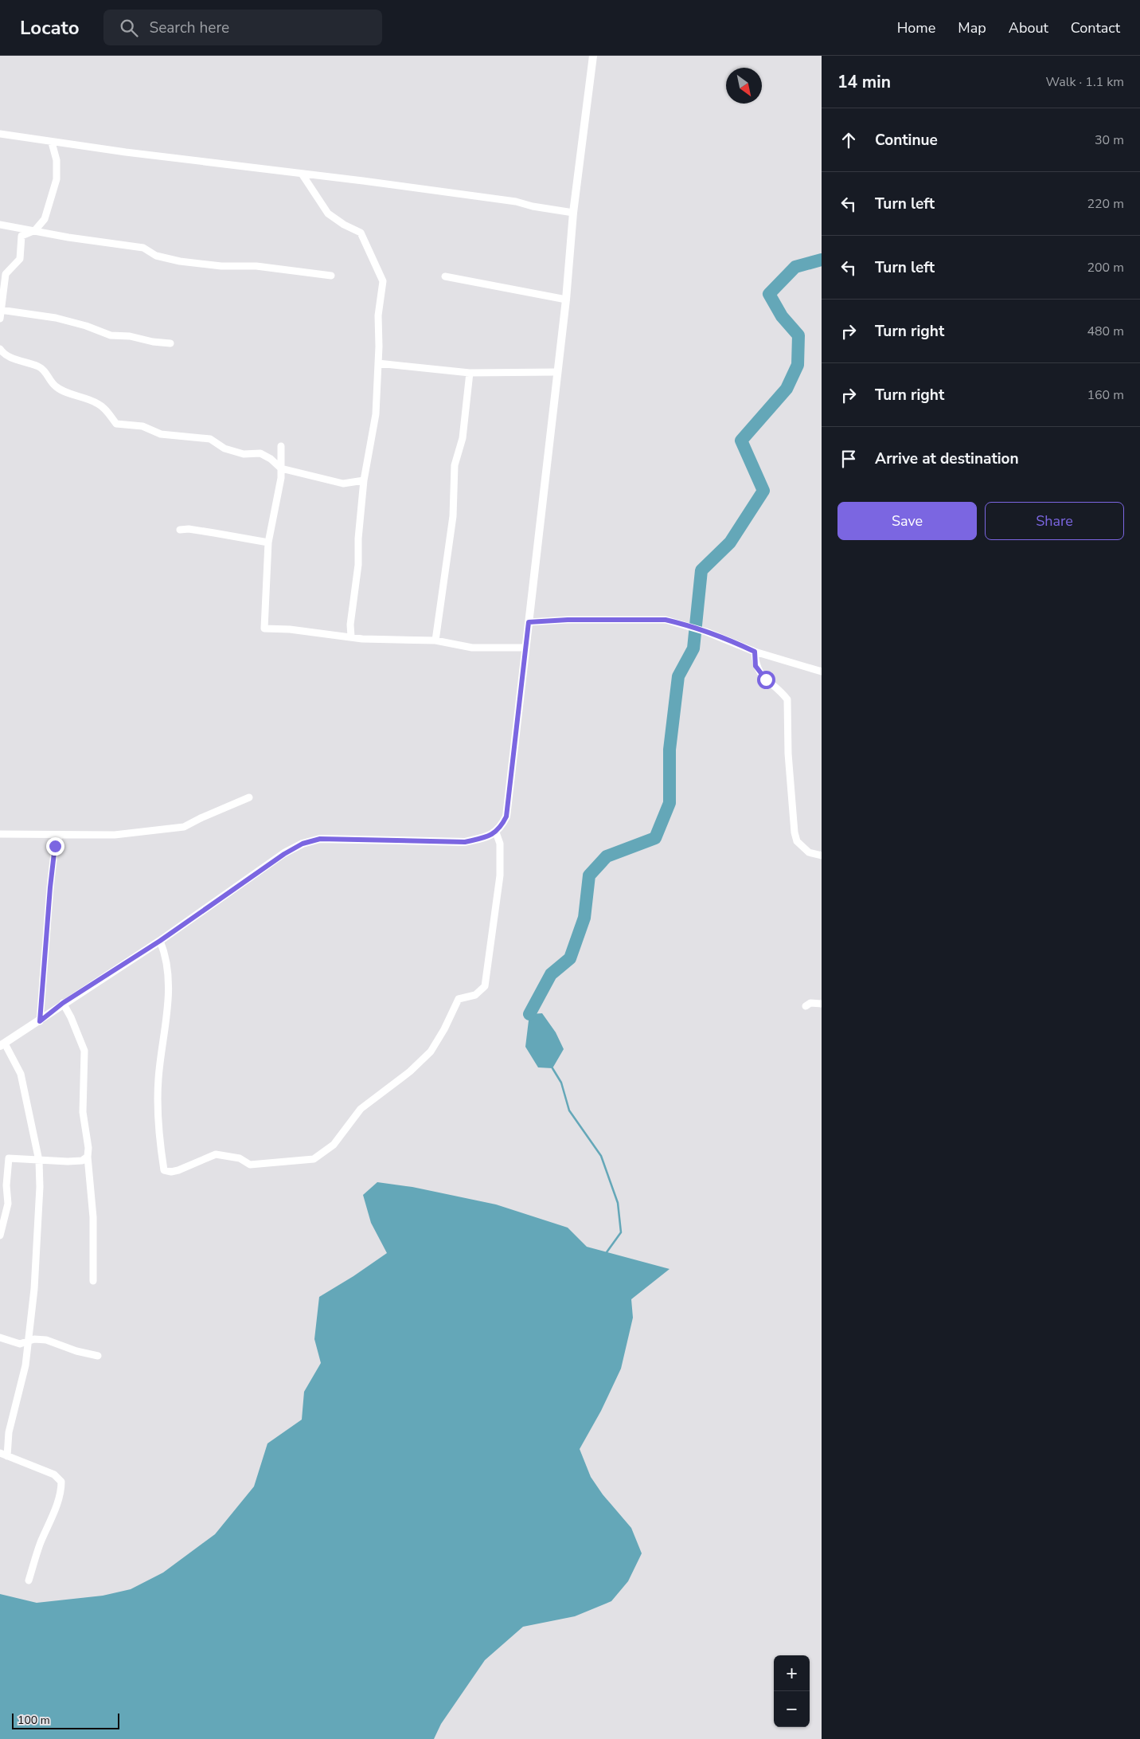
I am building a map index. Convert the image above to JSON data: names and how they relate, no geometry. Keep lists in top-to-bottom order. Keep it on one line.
{"scale_bar":"100 m","north":"bottom right","page":{"header":"Locato","search":"Search here","nav":["Home","Map","About","Contact"],"heading":["14 min","Walk · 1.1 km"],"list":[["Continue","30 m"],["Turn left","220 m"],["Turn left","200 m"],["Turn right","480 m"],["Turn right","160 m"],"Arrive at destination"],"buttons":["Save","Share"],"map_buttons":["+","−"],"scale":"100 m"}}
